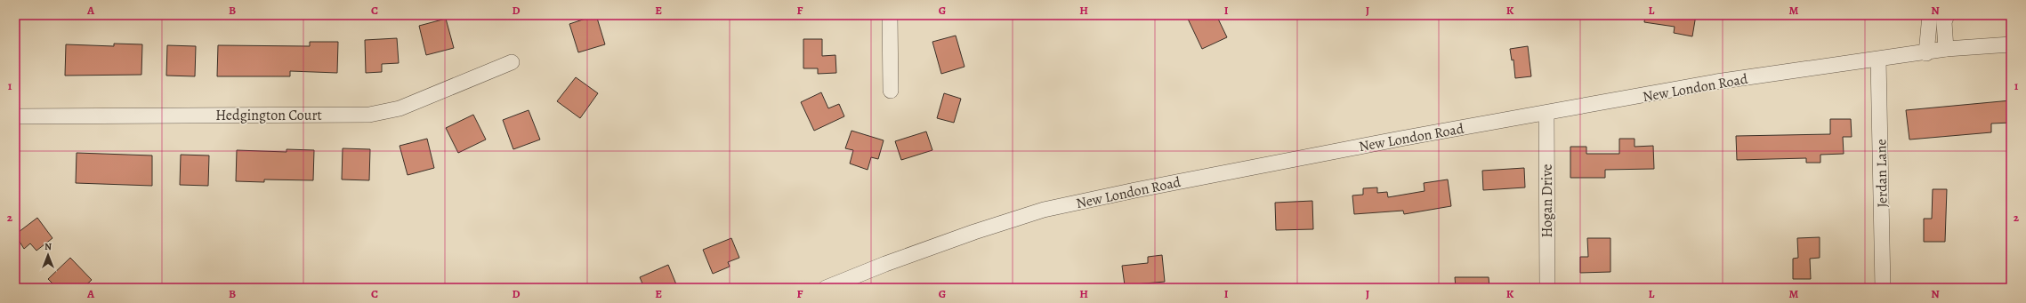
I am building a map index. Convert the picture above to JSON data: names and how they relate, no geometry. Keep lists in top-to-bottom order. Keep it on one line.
{"streets":{"street":["New London Road","Hedgington Court","Jerdan Lane","Hogan Drive"]},"crossings":[["New London Road","Jerdan Lane"],["New London Road","Hogan Drive"]],"north":"top","grid":{"columns":["A","B","C","D","E","F","G","H","I","J","K","L","M","N"],"rows":["1","2"]}}
